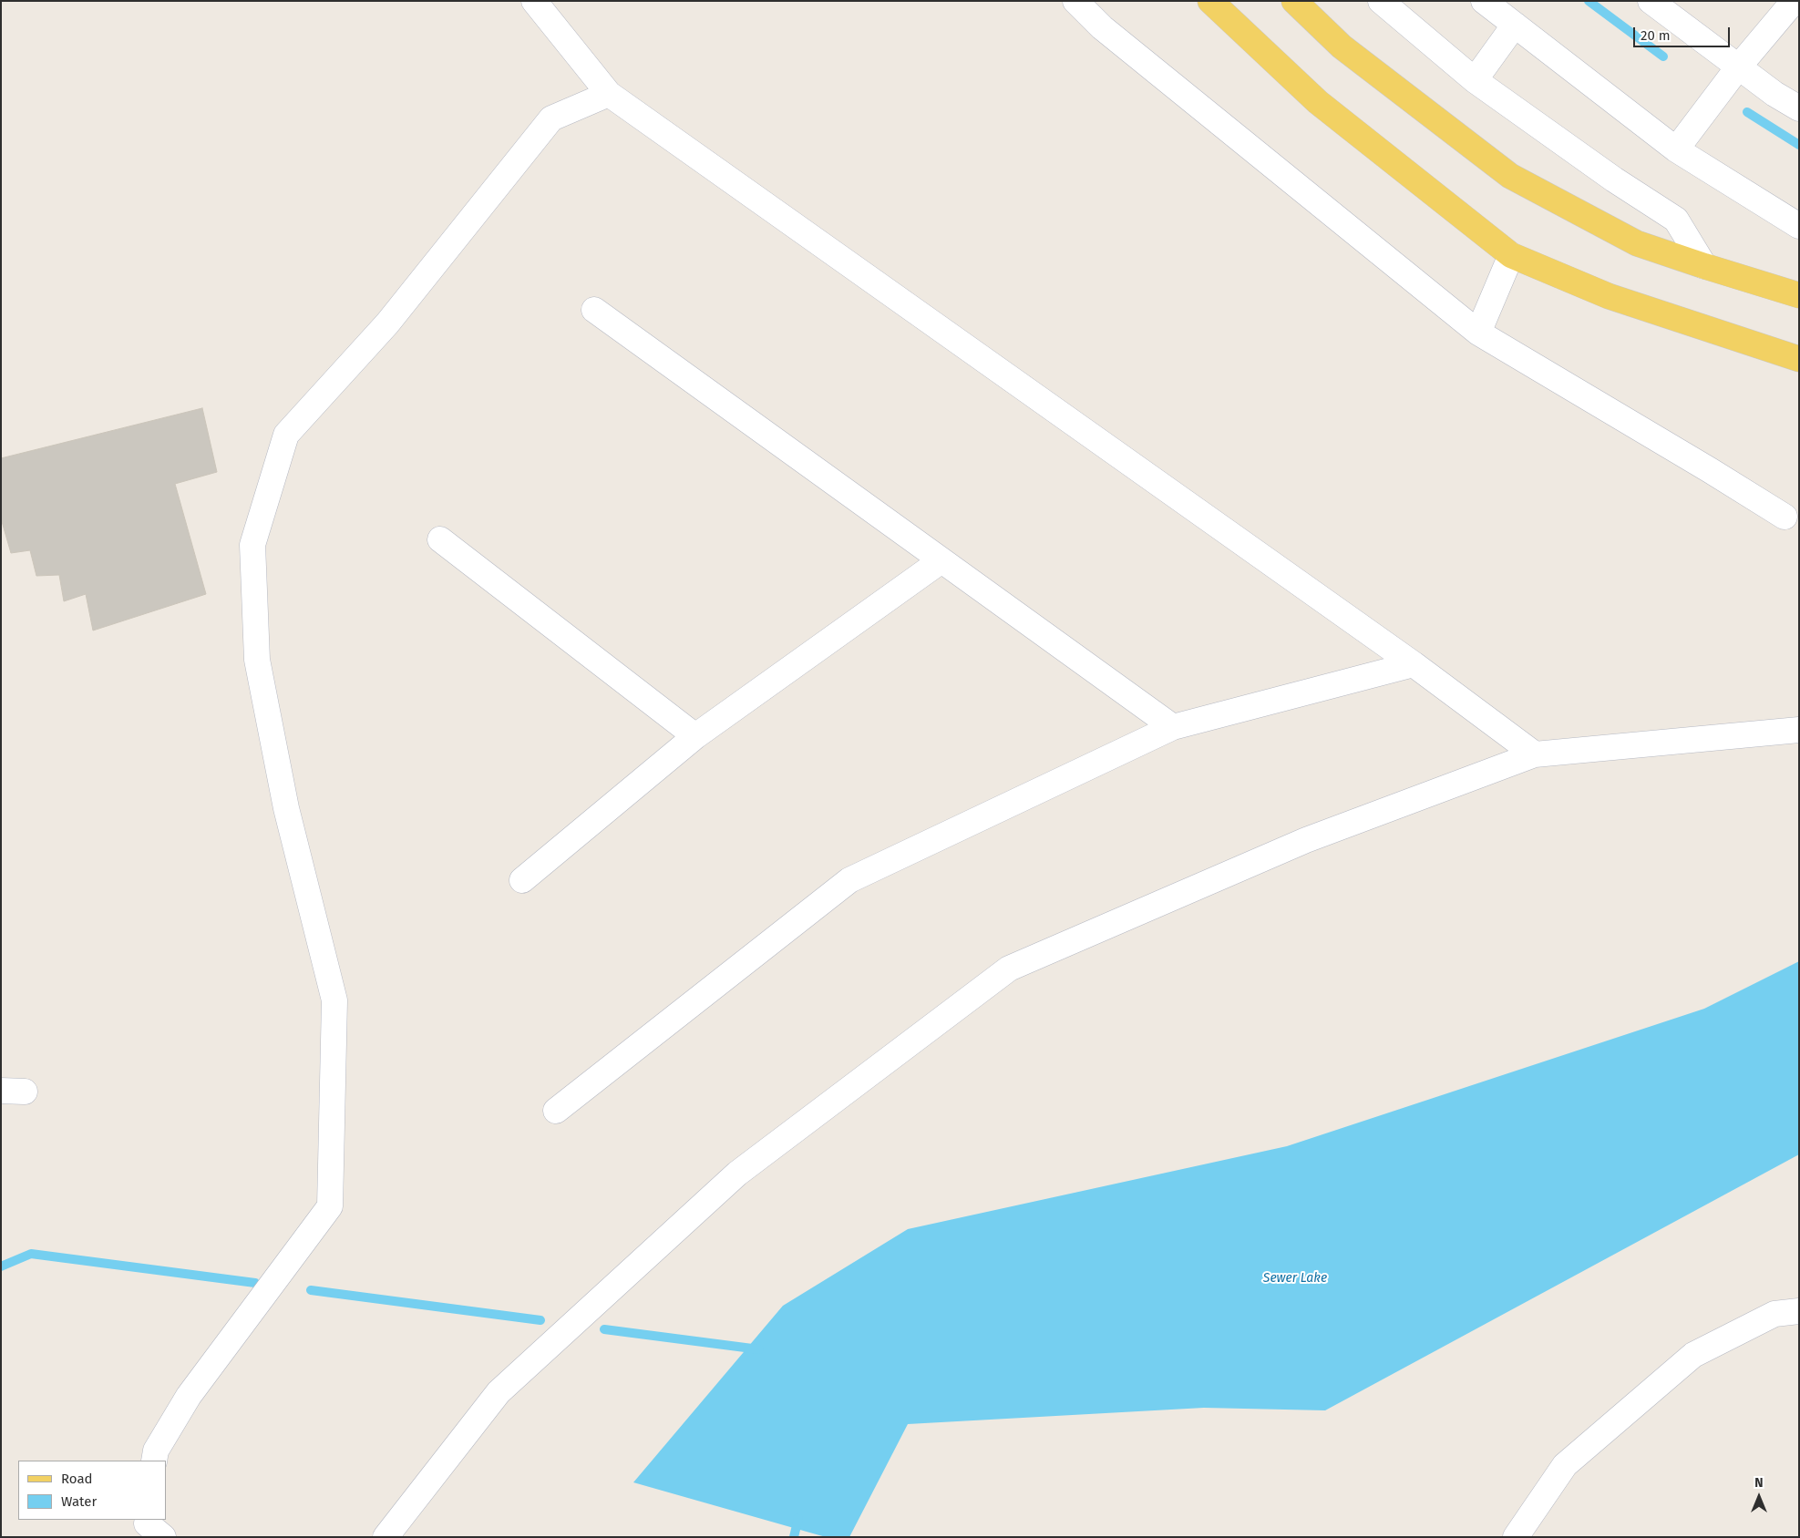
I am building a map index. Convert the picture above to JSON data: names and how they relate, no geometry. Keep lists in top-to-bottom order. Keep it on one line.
{"water":["Sewer Lake"],"legend":["Road","Water"],"scale_bar":"20 m","north":"top"}
